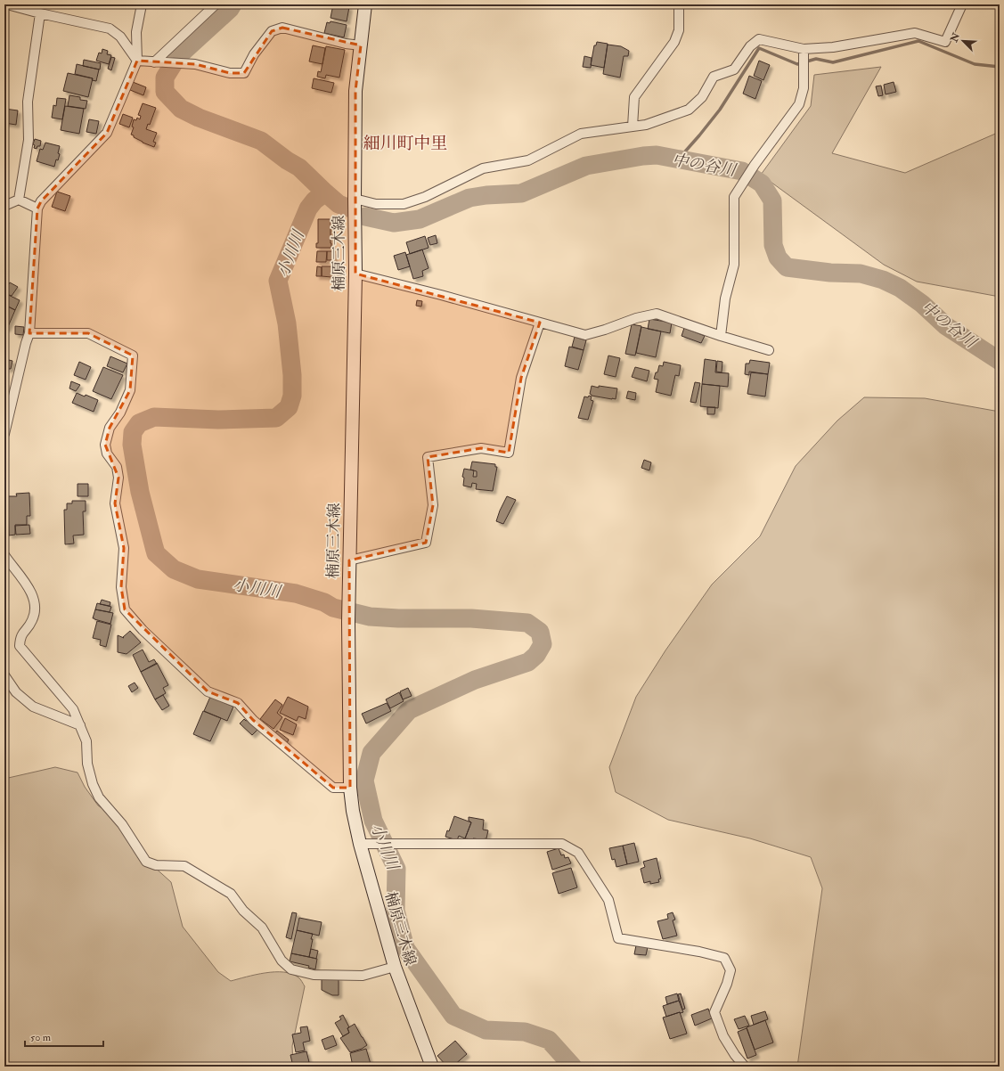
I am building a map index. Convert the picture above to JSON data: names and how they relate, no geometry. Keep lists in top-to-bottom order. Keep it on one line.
{"streets":{"main road":["楠原三木線"]},"districts":["細川町中里"],"water":["中の谷川","小川川"],"scale_bar":"50 m","north":"top left"}
